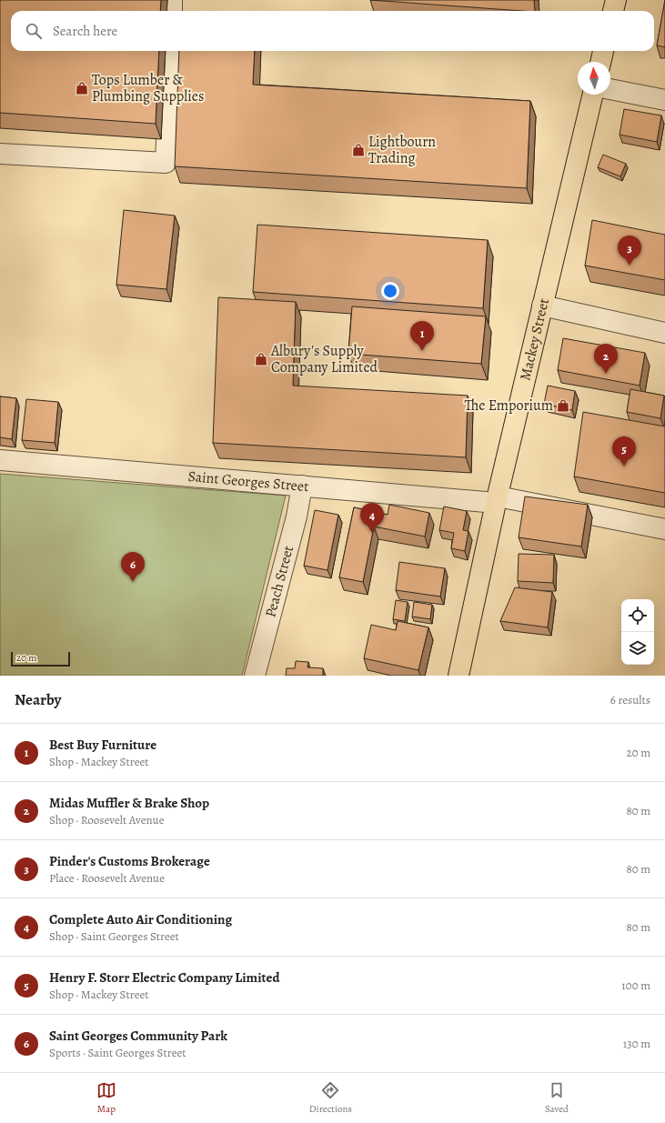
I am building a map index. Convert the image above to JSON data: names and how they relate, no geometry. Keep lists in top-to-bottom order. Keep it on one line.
{"streets":{"main road":["Mackey Street"],"street":["Saint Georges Street","Peach Street"]},"crossings":[["Mackey Street","Saint Georges Street"],["Saint Georges Street","Peach Street"]],"places":{"shop":["Tops Lumber & Plumbing Supplies","Lightbourn Trading","Albury's Supply Company Limited","The Emporium"]},"scale_bar":"20 m","north":"top","page":{"search":"Search here","pins":["3","1","2","5","4","6"],"scale":"20 m","heading":["Nearby","6 results"],"list":[{"mark":"1","name":"Best Buy Furniture","note":"Shop · Mackey Street","value":"20 m"},{"mark":"2","name":"Midas Muffler & Brake Shop","note":"Shop · Roosevelt Avenue","value":"80 m"},{"mark":"3","name":"Pinder's Customs Brokerage","note":"Place · Roosevelt Avenue","value":"80 m"},{"mark":"4","name":"Complete Auto Air Conditioning","note":"Shop · Saint Georges Street","value":"80 m"},{"mark":"5","name":"Henry F. Storr Electric Company Limited","note":"Shop · Mackey Street","value":"100 m"},{"mark":"6","name":"Saint Georges Community Park","note":"Sports · Saint Georges Street","value":"130 m"}],"nav":["Map","Directions","Saved"]}}
